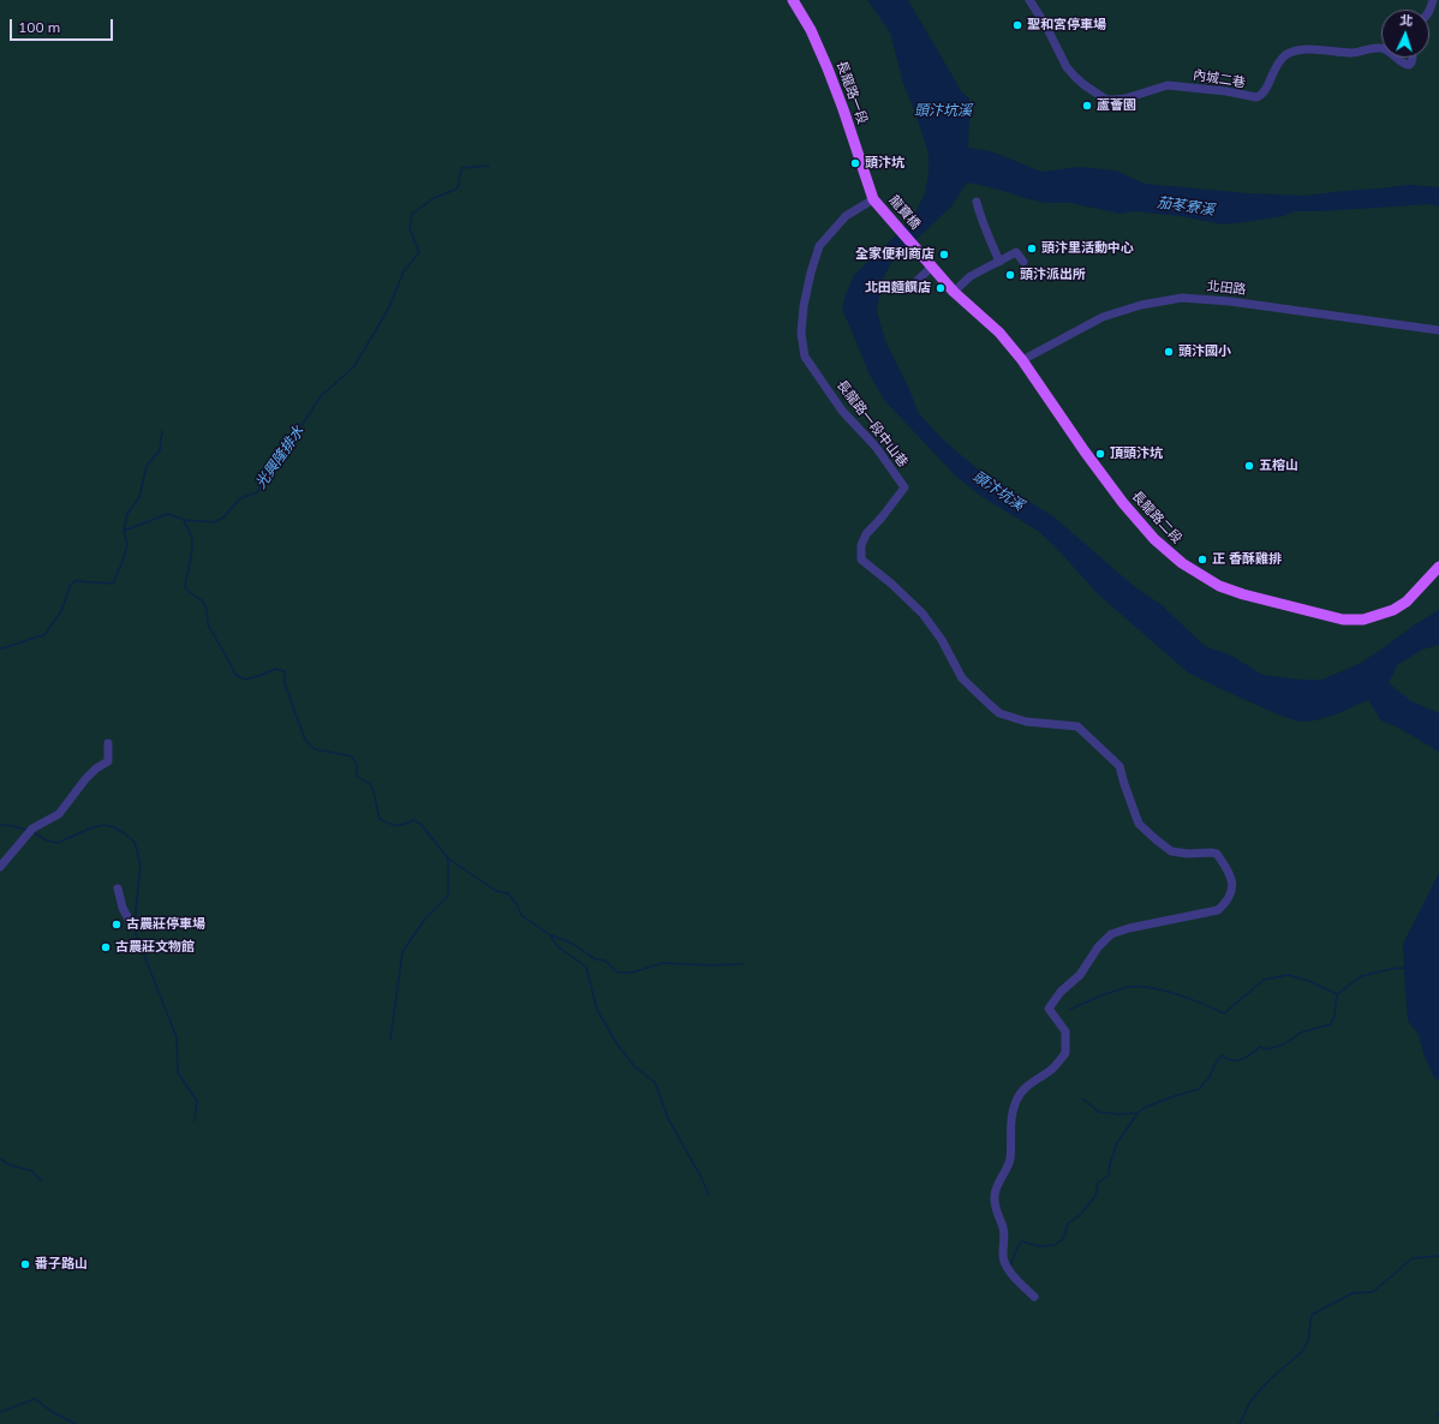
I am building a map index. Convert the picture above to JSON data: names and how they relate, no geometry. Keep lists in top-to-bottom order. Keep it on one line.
{"streets":{"main road":["長龍路一段","龍寶橋","長龍路二段"],"street":["內城二巷","北田路","長龍路一段中山巷"]},"crossings":[["長龍路一段","龍寶橋"],["長龍路一段","長龍路一段中山巷"],["龍寶橋","長龍路一段中山巷"],["龍寶橋","長龍路二段"],["北田路","長龍路二段"]],"water":["頭汴坑溪","茄苳寮溪","光興隆排水"],"places":["聖和宮停車場","蘆薈園","頭汴坑","頭汴里活動中心","全家便利商店","頭汴派出所","北田麵饌店","頭汴國小","頂頭汴坑","五榕山","正 香酥雞排","古農莊停車場","古農莊文物館","番子路山"],"scale_bar":"100 m","north":"top"}
